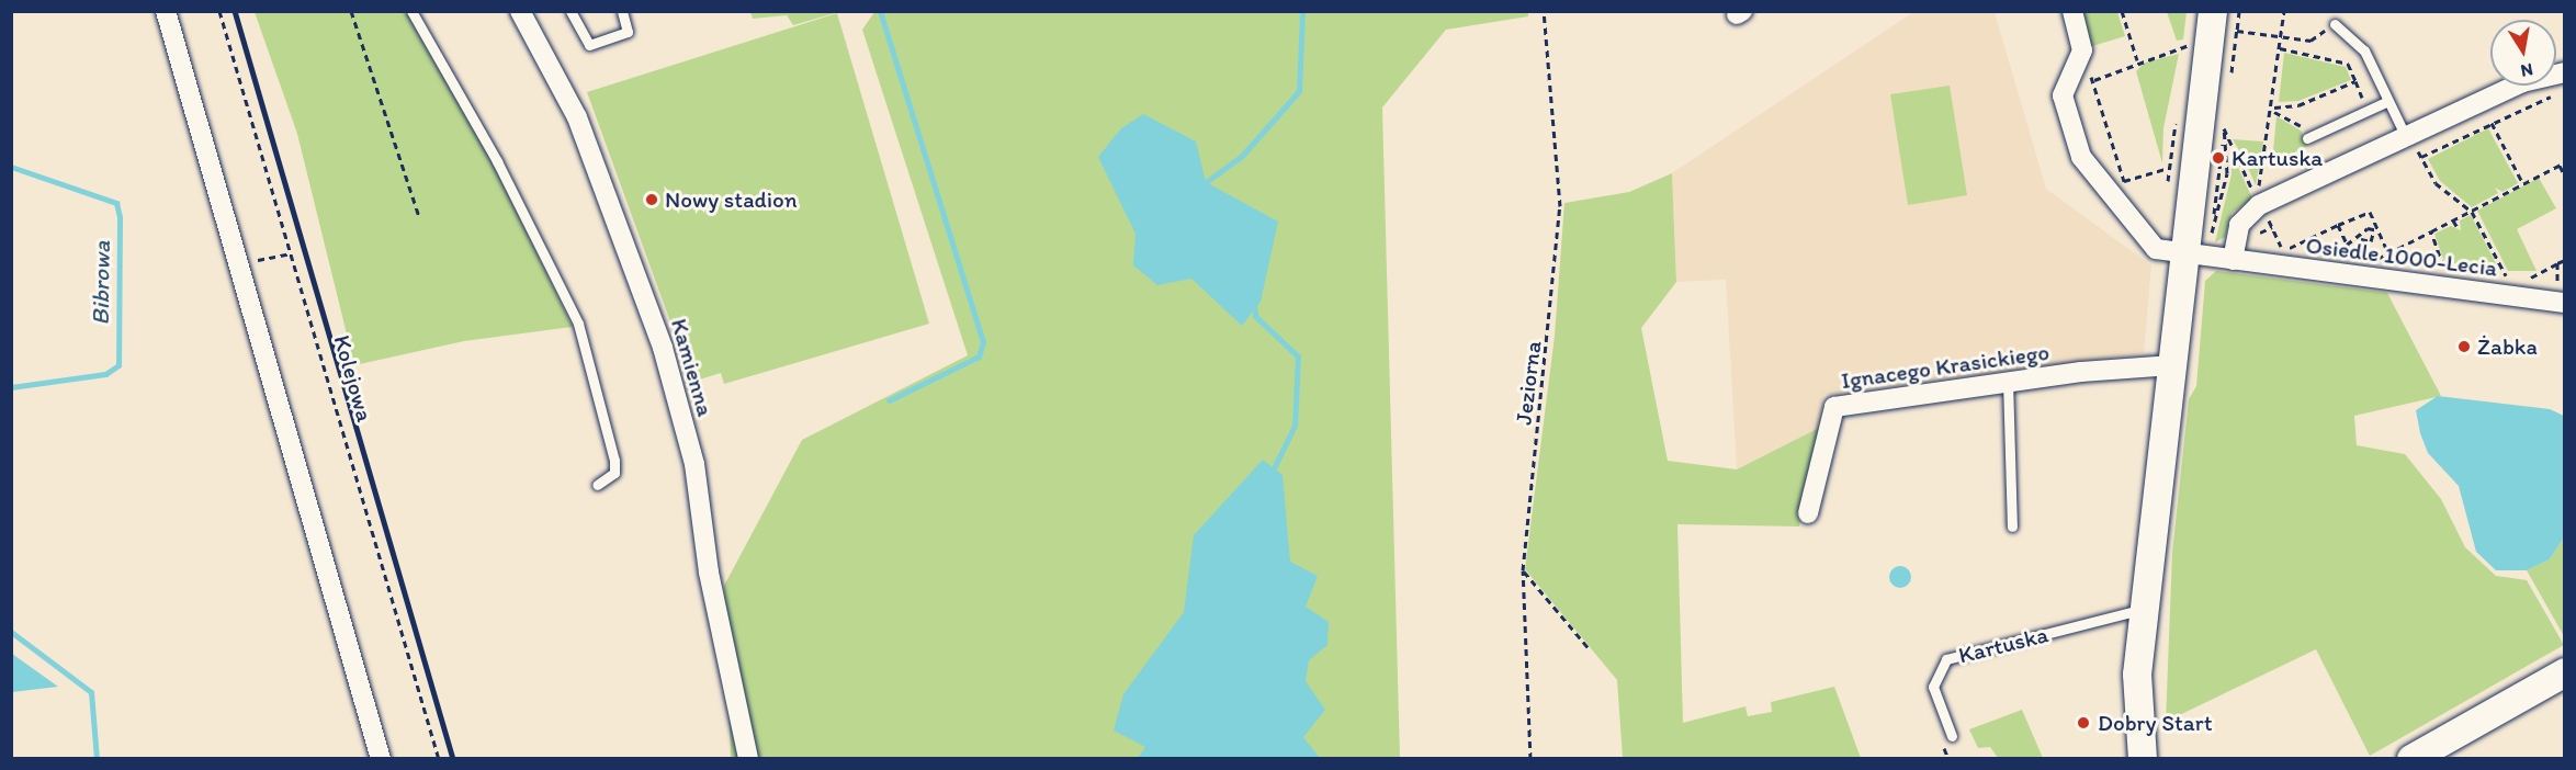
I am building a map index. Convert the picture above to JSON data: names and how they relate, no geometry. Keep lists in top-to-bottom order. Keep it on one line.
{"streets":{"street":["Osiedle 1000-Lecia","Ignacego Krasickiego","Kamienna"],"lane":["Kartuska"],"path":["Kolejowa","Jeziorna"]},"water":["Bibrowa"],"places":["Kartuska","Nowy stadion","Żabka","Dobry Start"],"north":"bottom"}
